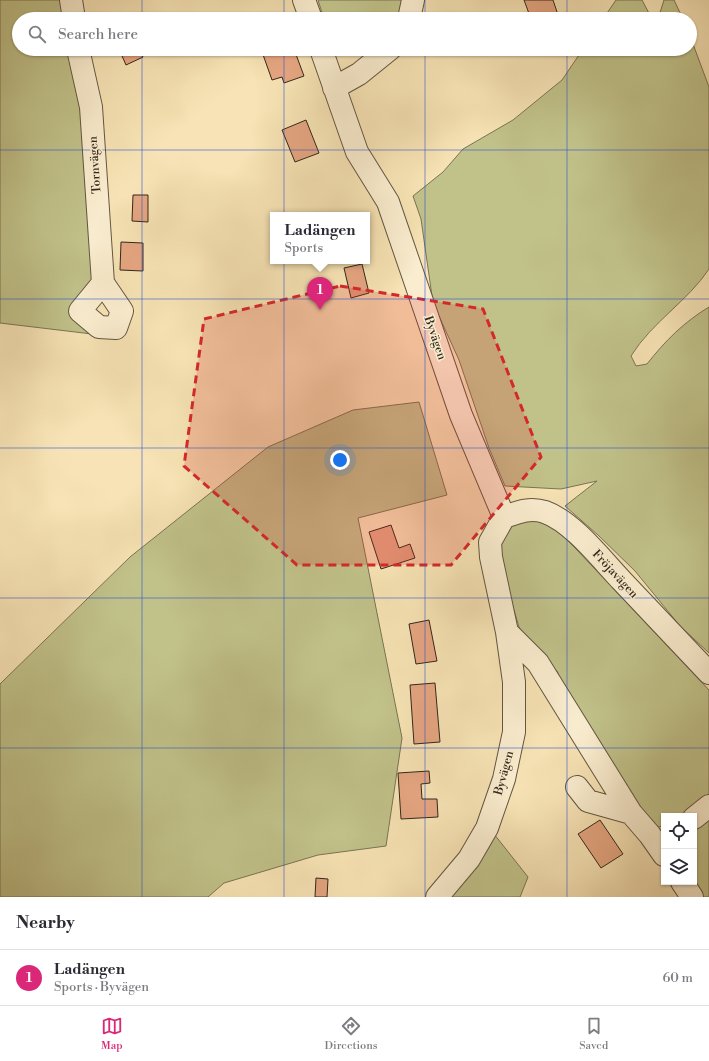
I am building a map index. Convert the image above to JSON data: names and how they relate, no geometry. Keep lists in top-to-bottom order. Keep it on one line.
{"streets":{"street":["Tornvägen","Byvägen","Fröjavägen"]},"crossings":[["Byvägen","Fröjavägen"]],"page":{"search":"Search here","popup":["Ladängen","Sports"],"pins":"1","heading":"Nearby","list":[{"mark":"1","name":"Ladängen","note":"Sports · Byvägen","value":"60 m"}],"nav":["Map","Directions","Saved"]}}
